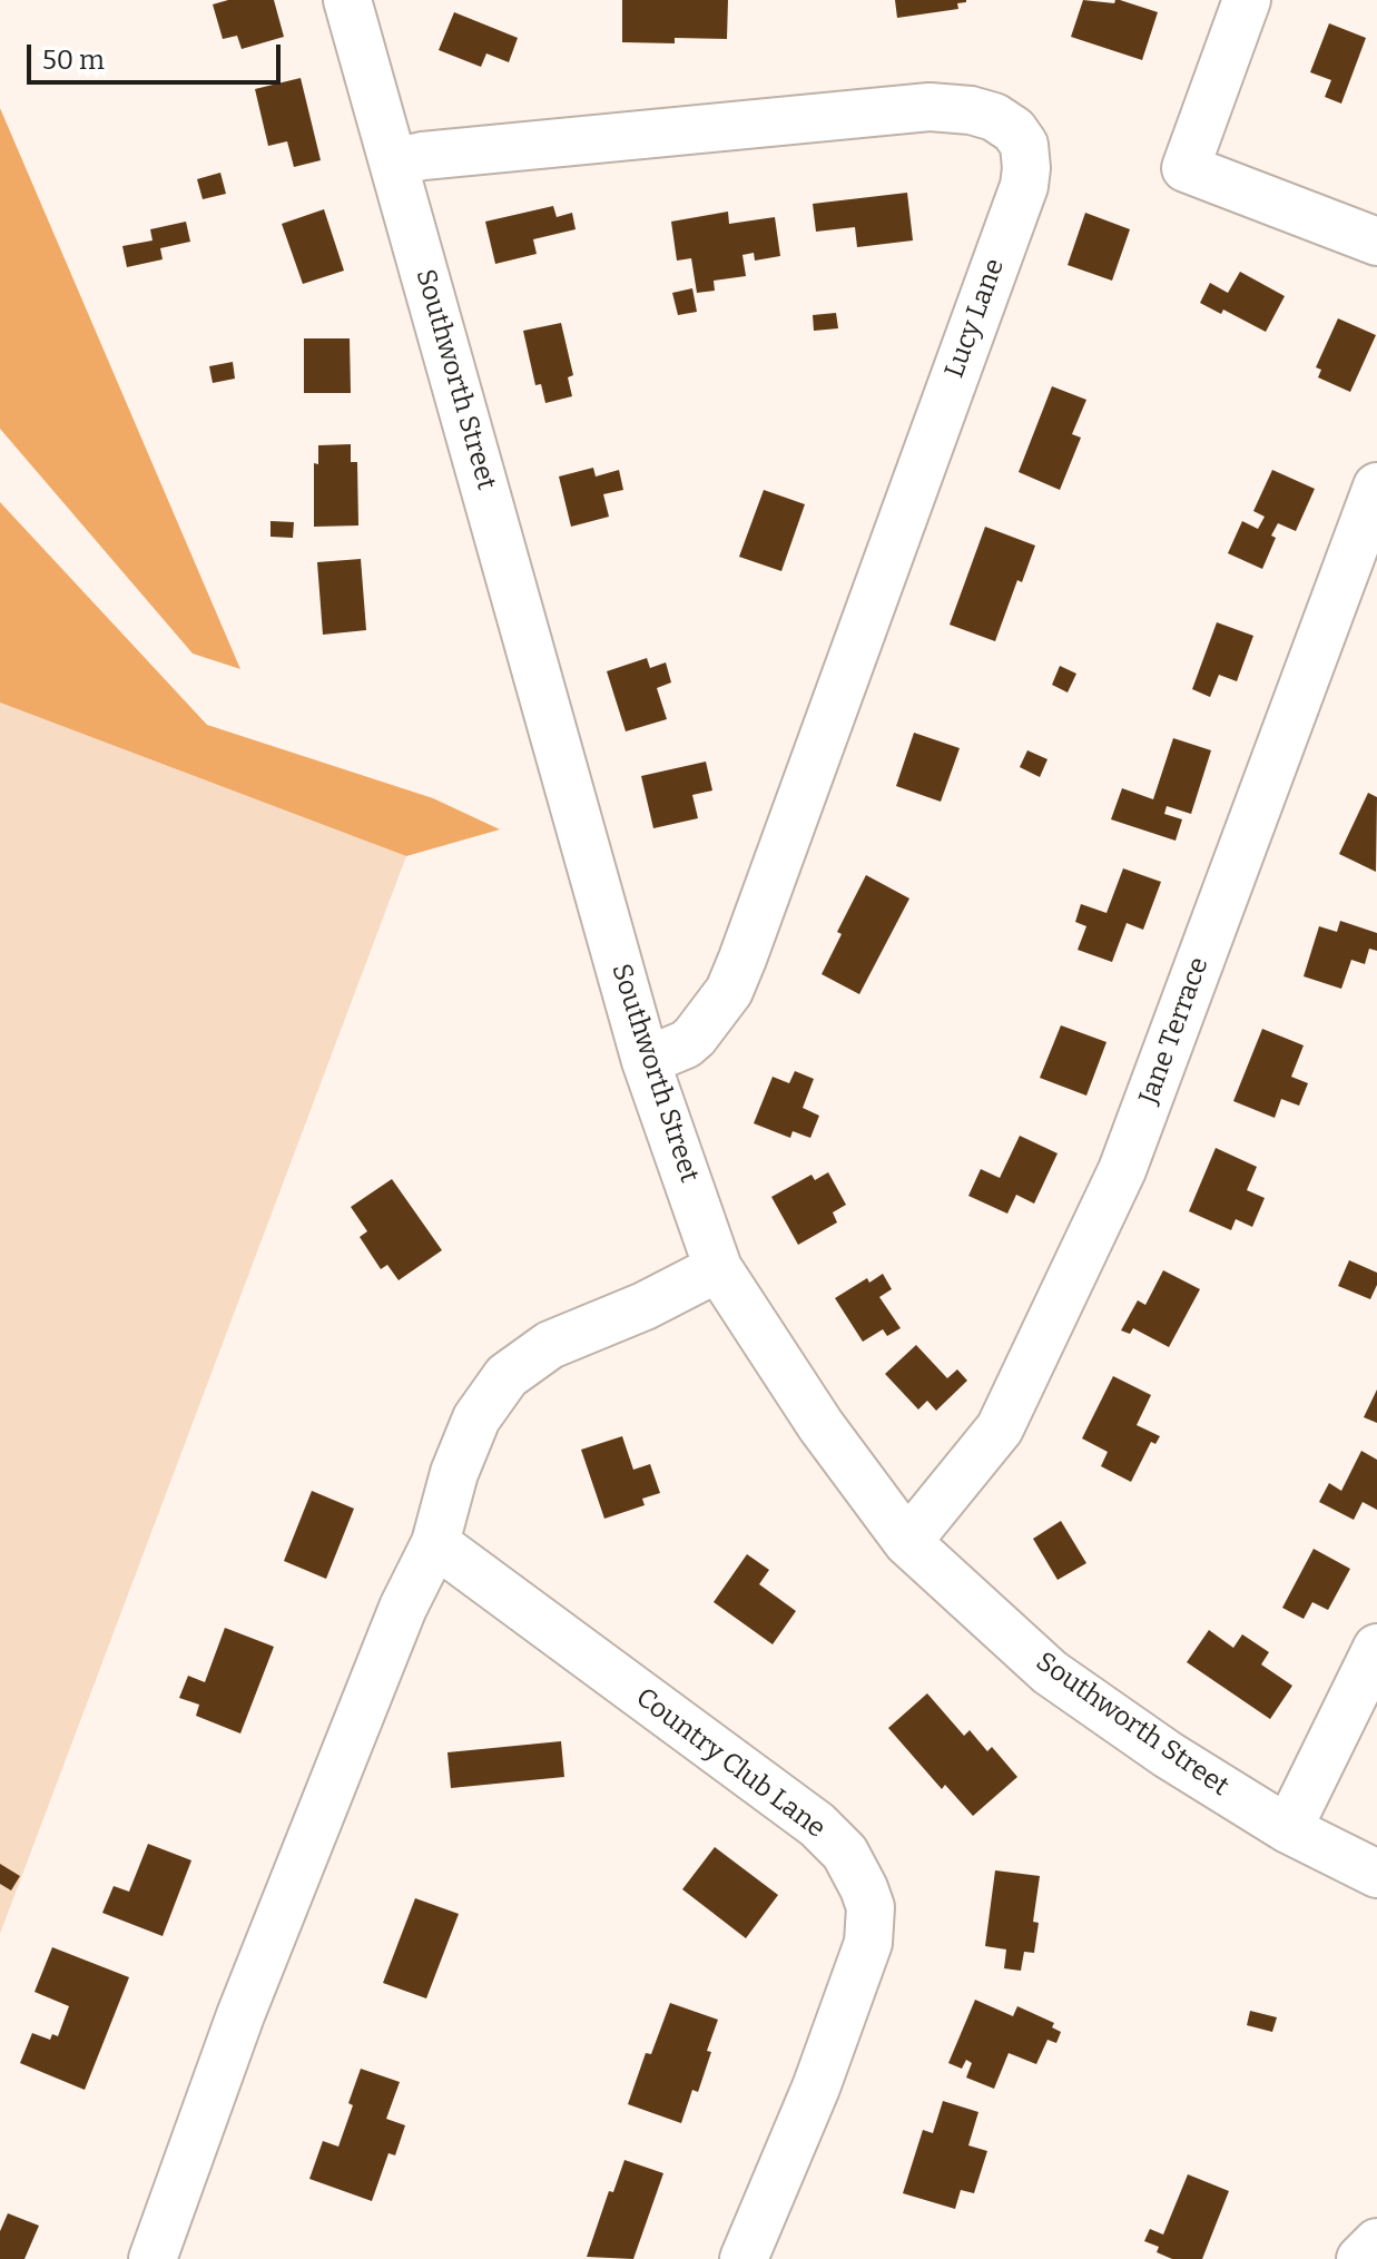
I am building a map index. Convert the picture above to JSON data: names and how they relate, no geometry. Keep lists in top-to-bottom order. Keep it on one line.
{"streets":{"street":["Lucy Lane","Southworth Street","Jane Terrace","Country Club Lane"]},"crossings":[["Lucy Lane","Southworth Street"],["Southworth Street","Jane Terrace"]],"scale_bar":"50 m"}
